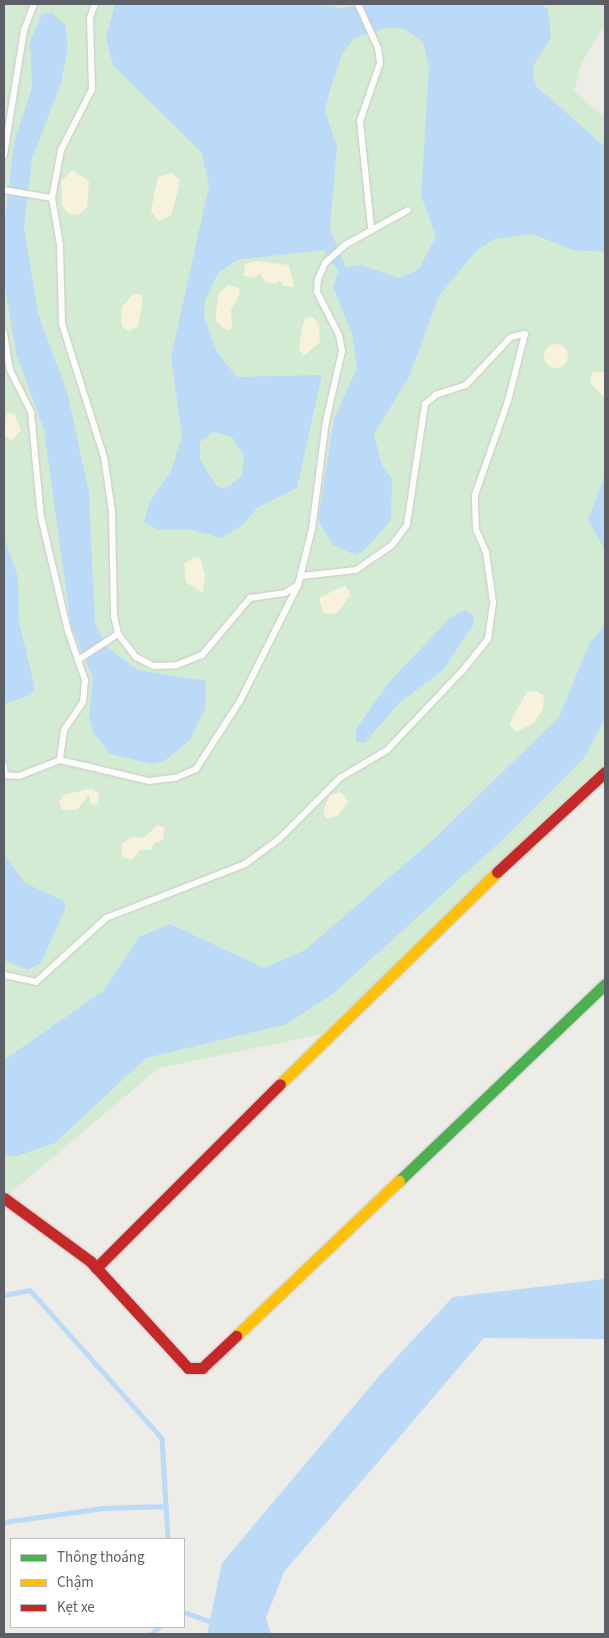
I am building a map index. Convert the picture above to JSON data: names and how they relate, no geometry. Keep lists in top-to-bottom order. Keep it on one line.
{"legend":["Thông thoáng","Chậm","Kẹt xe"]}
